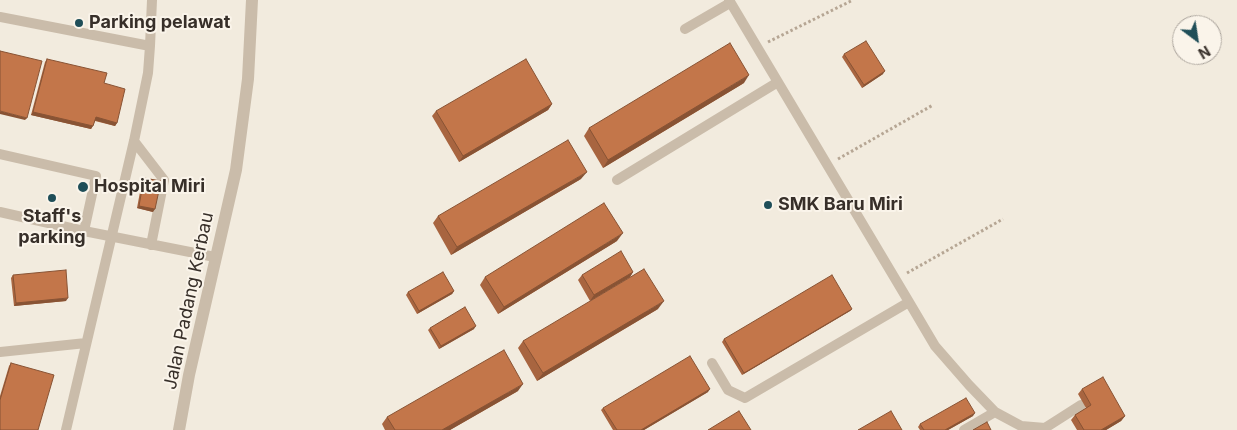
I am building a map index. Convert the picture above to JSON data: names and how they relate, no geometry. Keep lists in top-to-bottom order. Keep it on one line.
{"streets":{"street":["Jalan Padang Kerbau"]},"places":["Parking pelawat","Hospital Miri","Staff's parking","SMK Baru Miri"],"north":"bottom right"}
